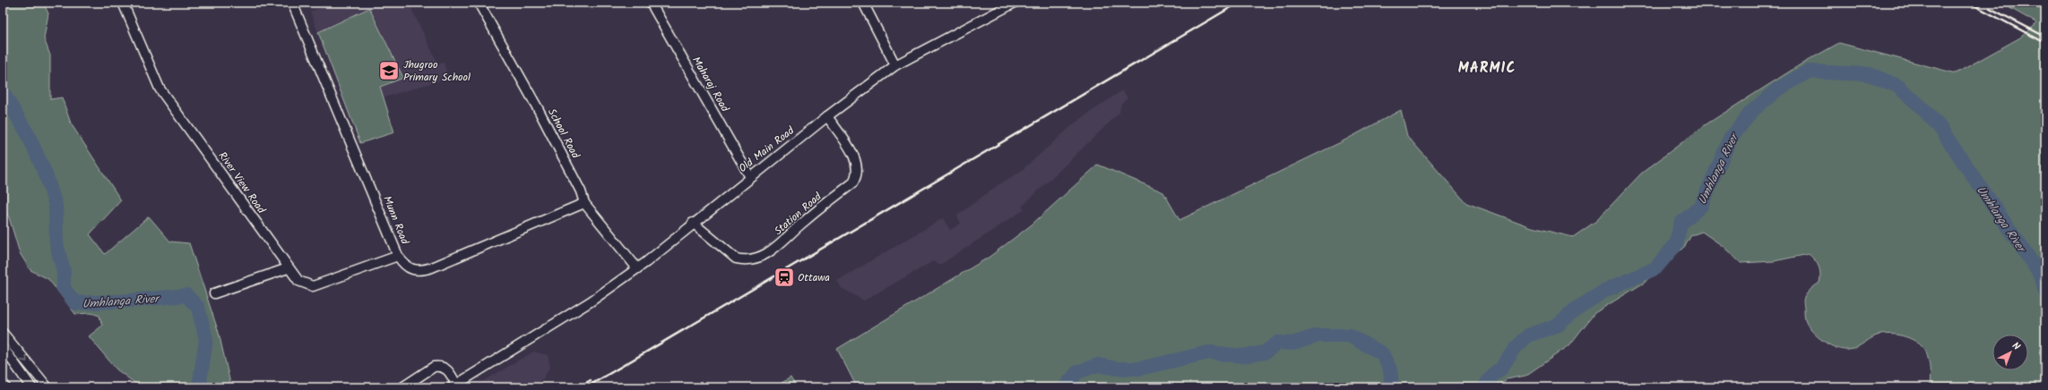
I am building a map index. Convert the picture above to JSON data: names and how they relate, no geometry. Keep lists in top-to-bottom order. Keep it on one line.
{"streets":{"street":["Maharaj Road","School Road","Old Main Road","River View Road","Station Road","Munn Road"]},"crossings":[["Maharaj Road","Old Main Road"],["School Road","Old Main Road"],["School Road","Munn Road"],["Old Main Road","Station Road"],["River View Road","Munn Road"]],"districts":["MARMIC"],"water":["Umhlanga River"],"places":{"school or university":["Jhugroo Primary School"],"station":["Ottawa"]},"north":"top right"}
